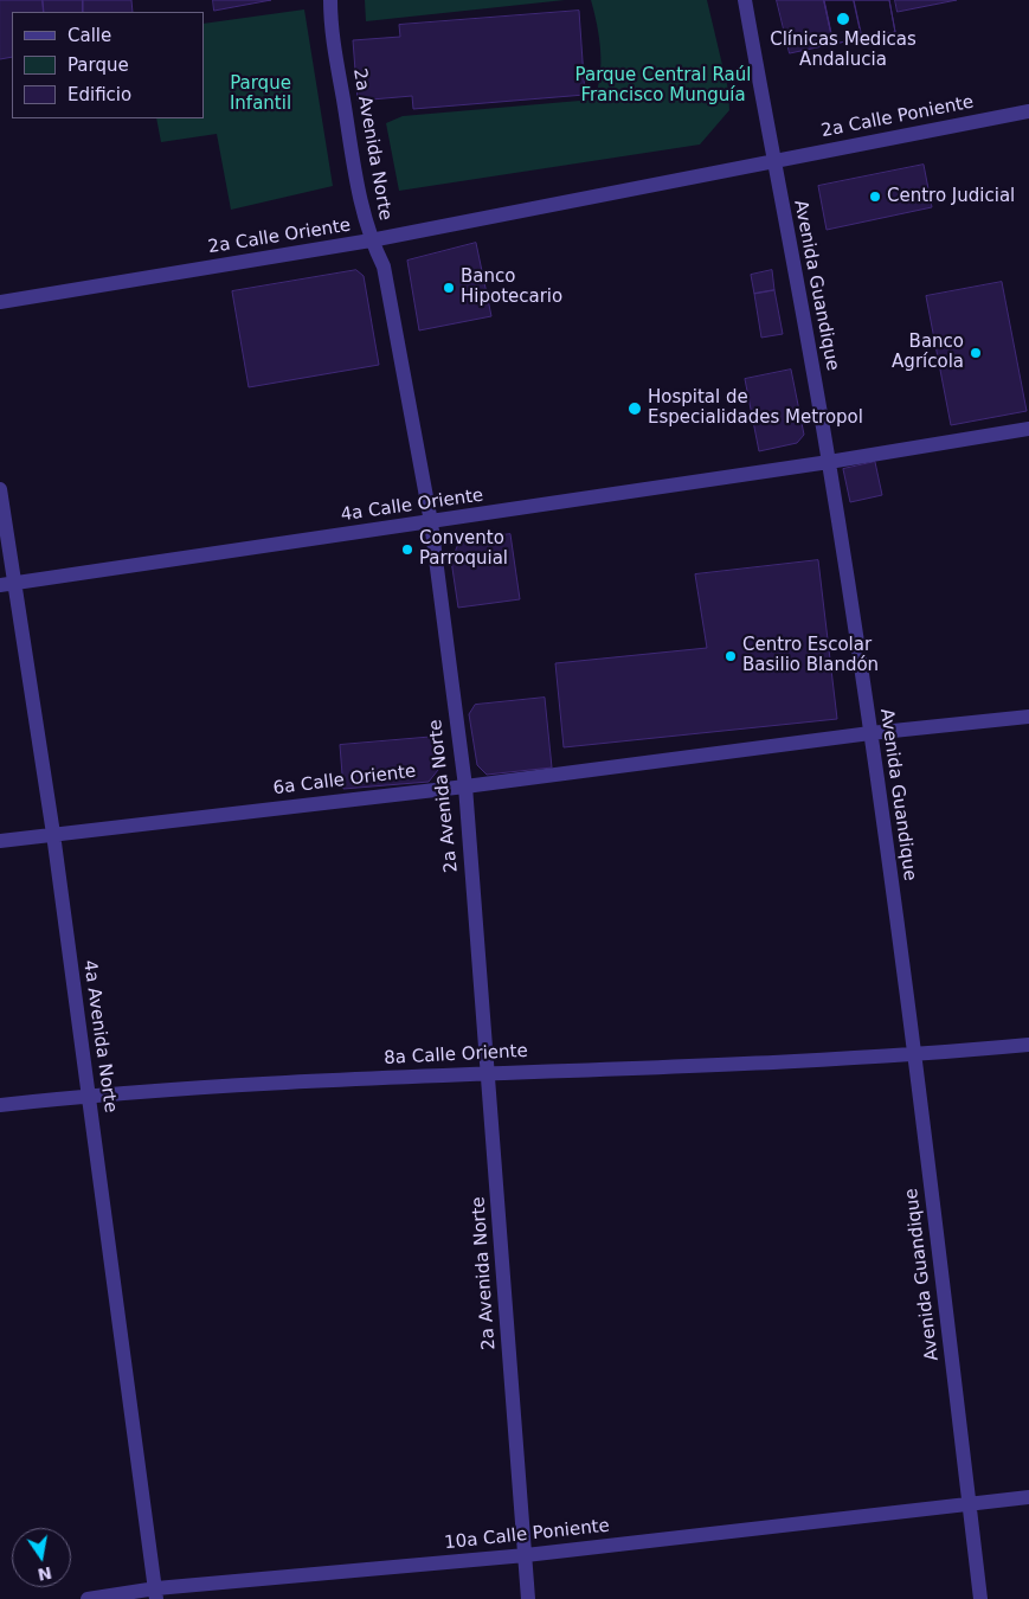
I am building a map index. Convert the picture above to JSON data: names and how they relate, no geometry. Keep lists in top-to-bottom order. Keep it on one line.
{"streets":{"street":["2a Calle Poniente","2a Avenida Norte","2a Calle Oriente","Avenida Guandique","4a Calle Oriente","6a Calle Oriente","4a Avenida Norte","8a Calle Oriente","10a Calle Poniente"]},"crossings":[["2a Calle Poniente","2a Calle Oriente"],["2a Calle Poniente","Avenida Guandique"],["2a Avenida Norte","2a Calle Oriente"],["2a Avenida Norte","4a Calle Oriente"],["2a Avenida Norte","6a Calle Oriente"],["2a Avenida Norte","8a Calle Oriente"],["2a Avenida Norte","10a Calle Poniente"],["2a Calle Oriente","Avenida Guandique"],["Avenida Guandique","4a Calle Oriente"],["Avenida Guandique","6a Calle Oriente"],["Avenida Guandique","8a Calle Oriente"],["Avenida Guandique","10a Calle Poniente"],["4a Calle Oriente","4a Avenida Norte"],["6a Calle Oriente","4a Avenida Norte"],["4a Avenida Norte","8a Calle Oriente"],["4a Avenida Norte","10a Calle Poniente"]],"parks":["Parque Central Raúl Francisco Munguía","Parque Infantil"],"places":["Clínicas Medicas Andalucia","Centro Judicial","Banco Hipotecario","Banco Agrícola","Hospital de Especialidades Metropol","Convento Parroquial","Centro Escolar Basilio Blandón"],"legend":["Calle","Parque","Edificio"],"north":"bottom"}
